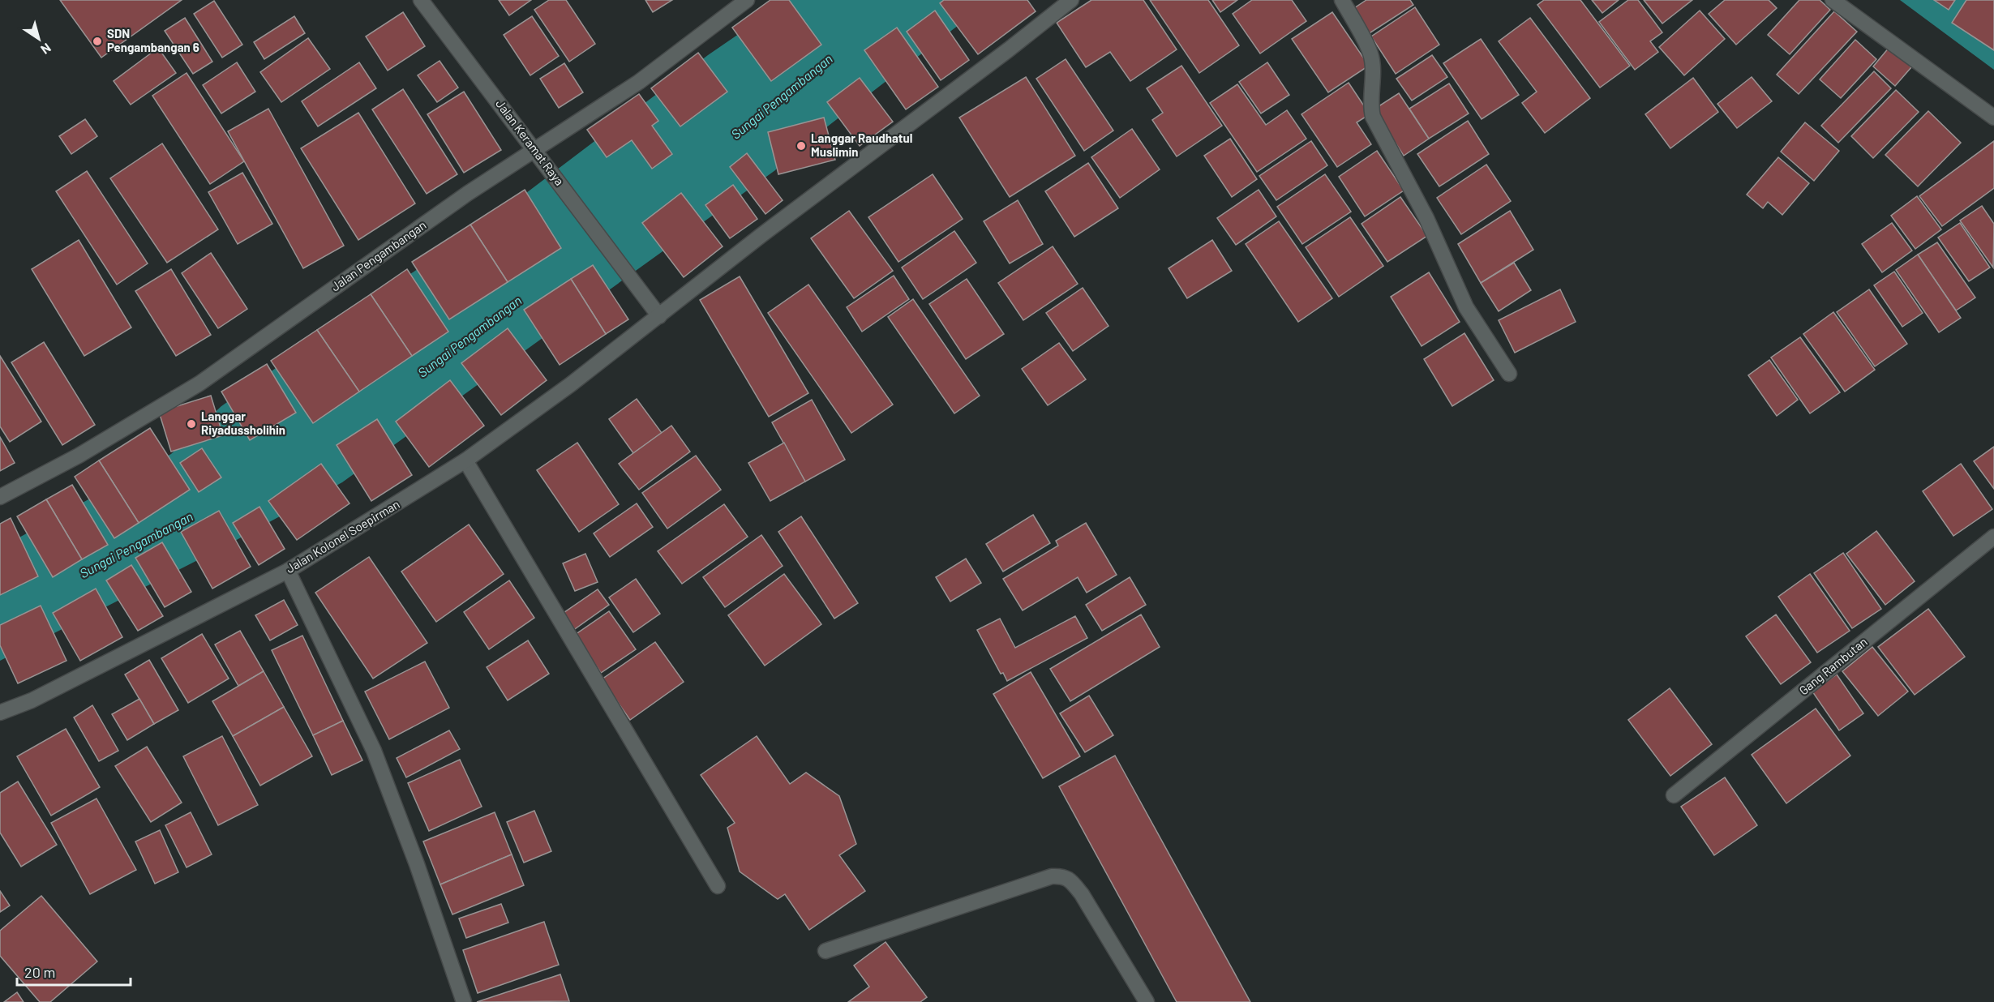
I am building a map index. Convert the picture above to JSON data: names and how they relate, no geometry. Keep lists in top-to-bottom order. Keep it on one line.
{"streets":{"street":["Jalan Keramat Raya","Jalan Pengambangan","Jalan Kolonel Soepirman","Gang Rambutan"]},"crossings":[["Jalan Keramat Raya","Jalan Pengambangan"],["Jalan Keramat Raya","Jalan Kolonel Soepirman"]],"water":["Sungai Pengambangan"],"places":["SDN Pengambangan 6","Langgar Raudhatul Muslimin","Langgar Riyadussholihin"],"scale_bar":"20 m","north":"bottom right"}
